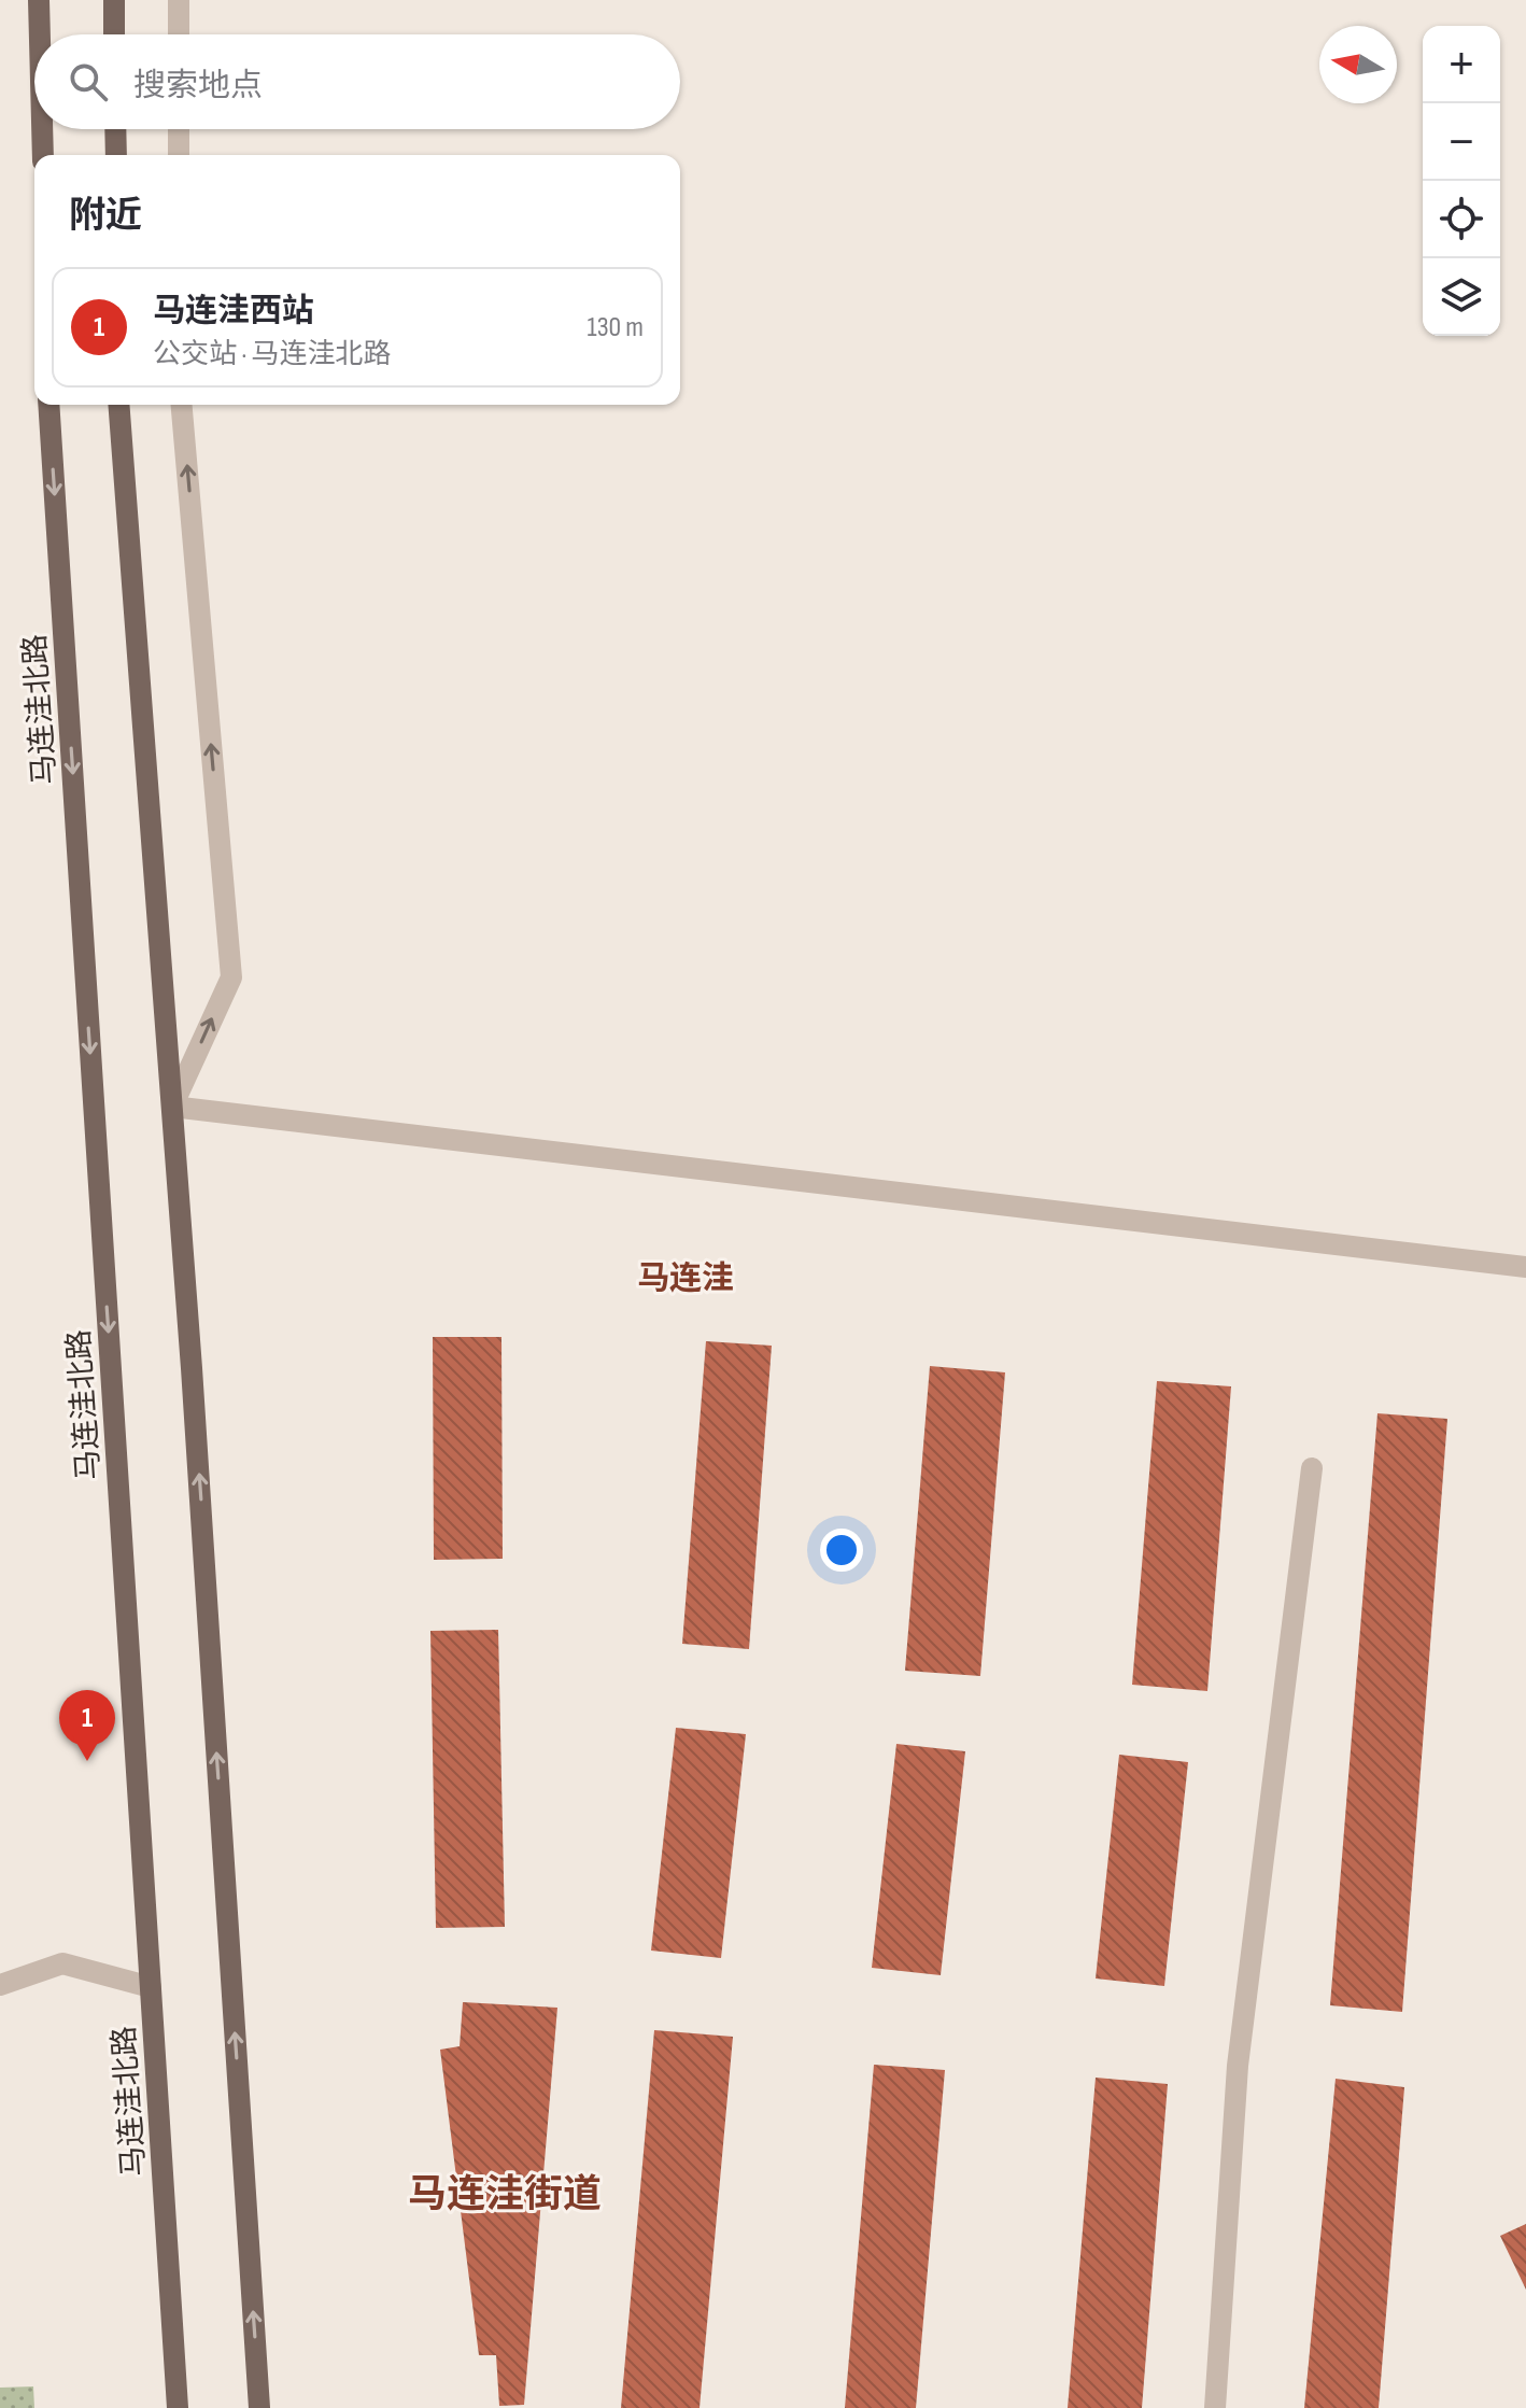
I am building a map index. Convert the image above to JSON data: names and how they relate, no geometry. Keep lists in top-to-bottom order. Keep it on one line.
{"streets":{"main road":["马连洼北路"]},"districts":["马连洼","马连洼街道"],"north":"left","page":{"map_buttons":["+","−"],"search":"搜索地点","heading":"附近","list":[{"mark":"1","name":"马连洼西站","note":"公交站 · 马连洼北路","value":"130 m"}],"pins":"1"}}
